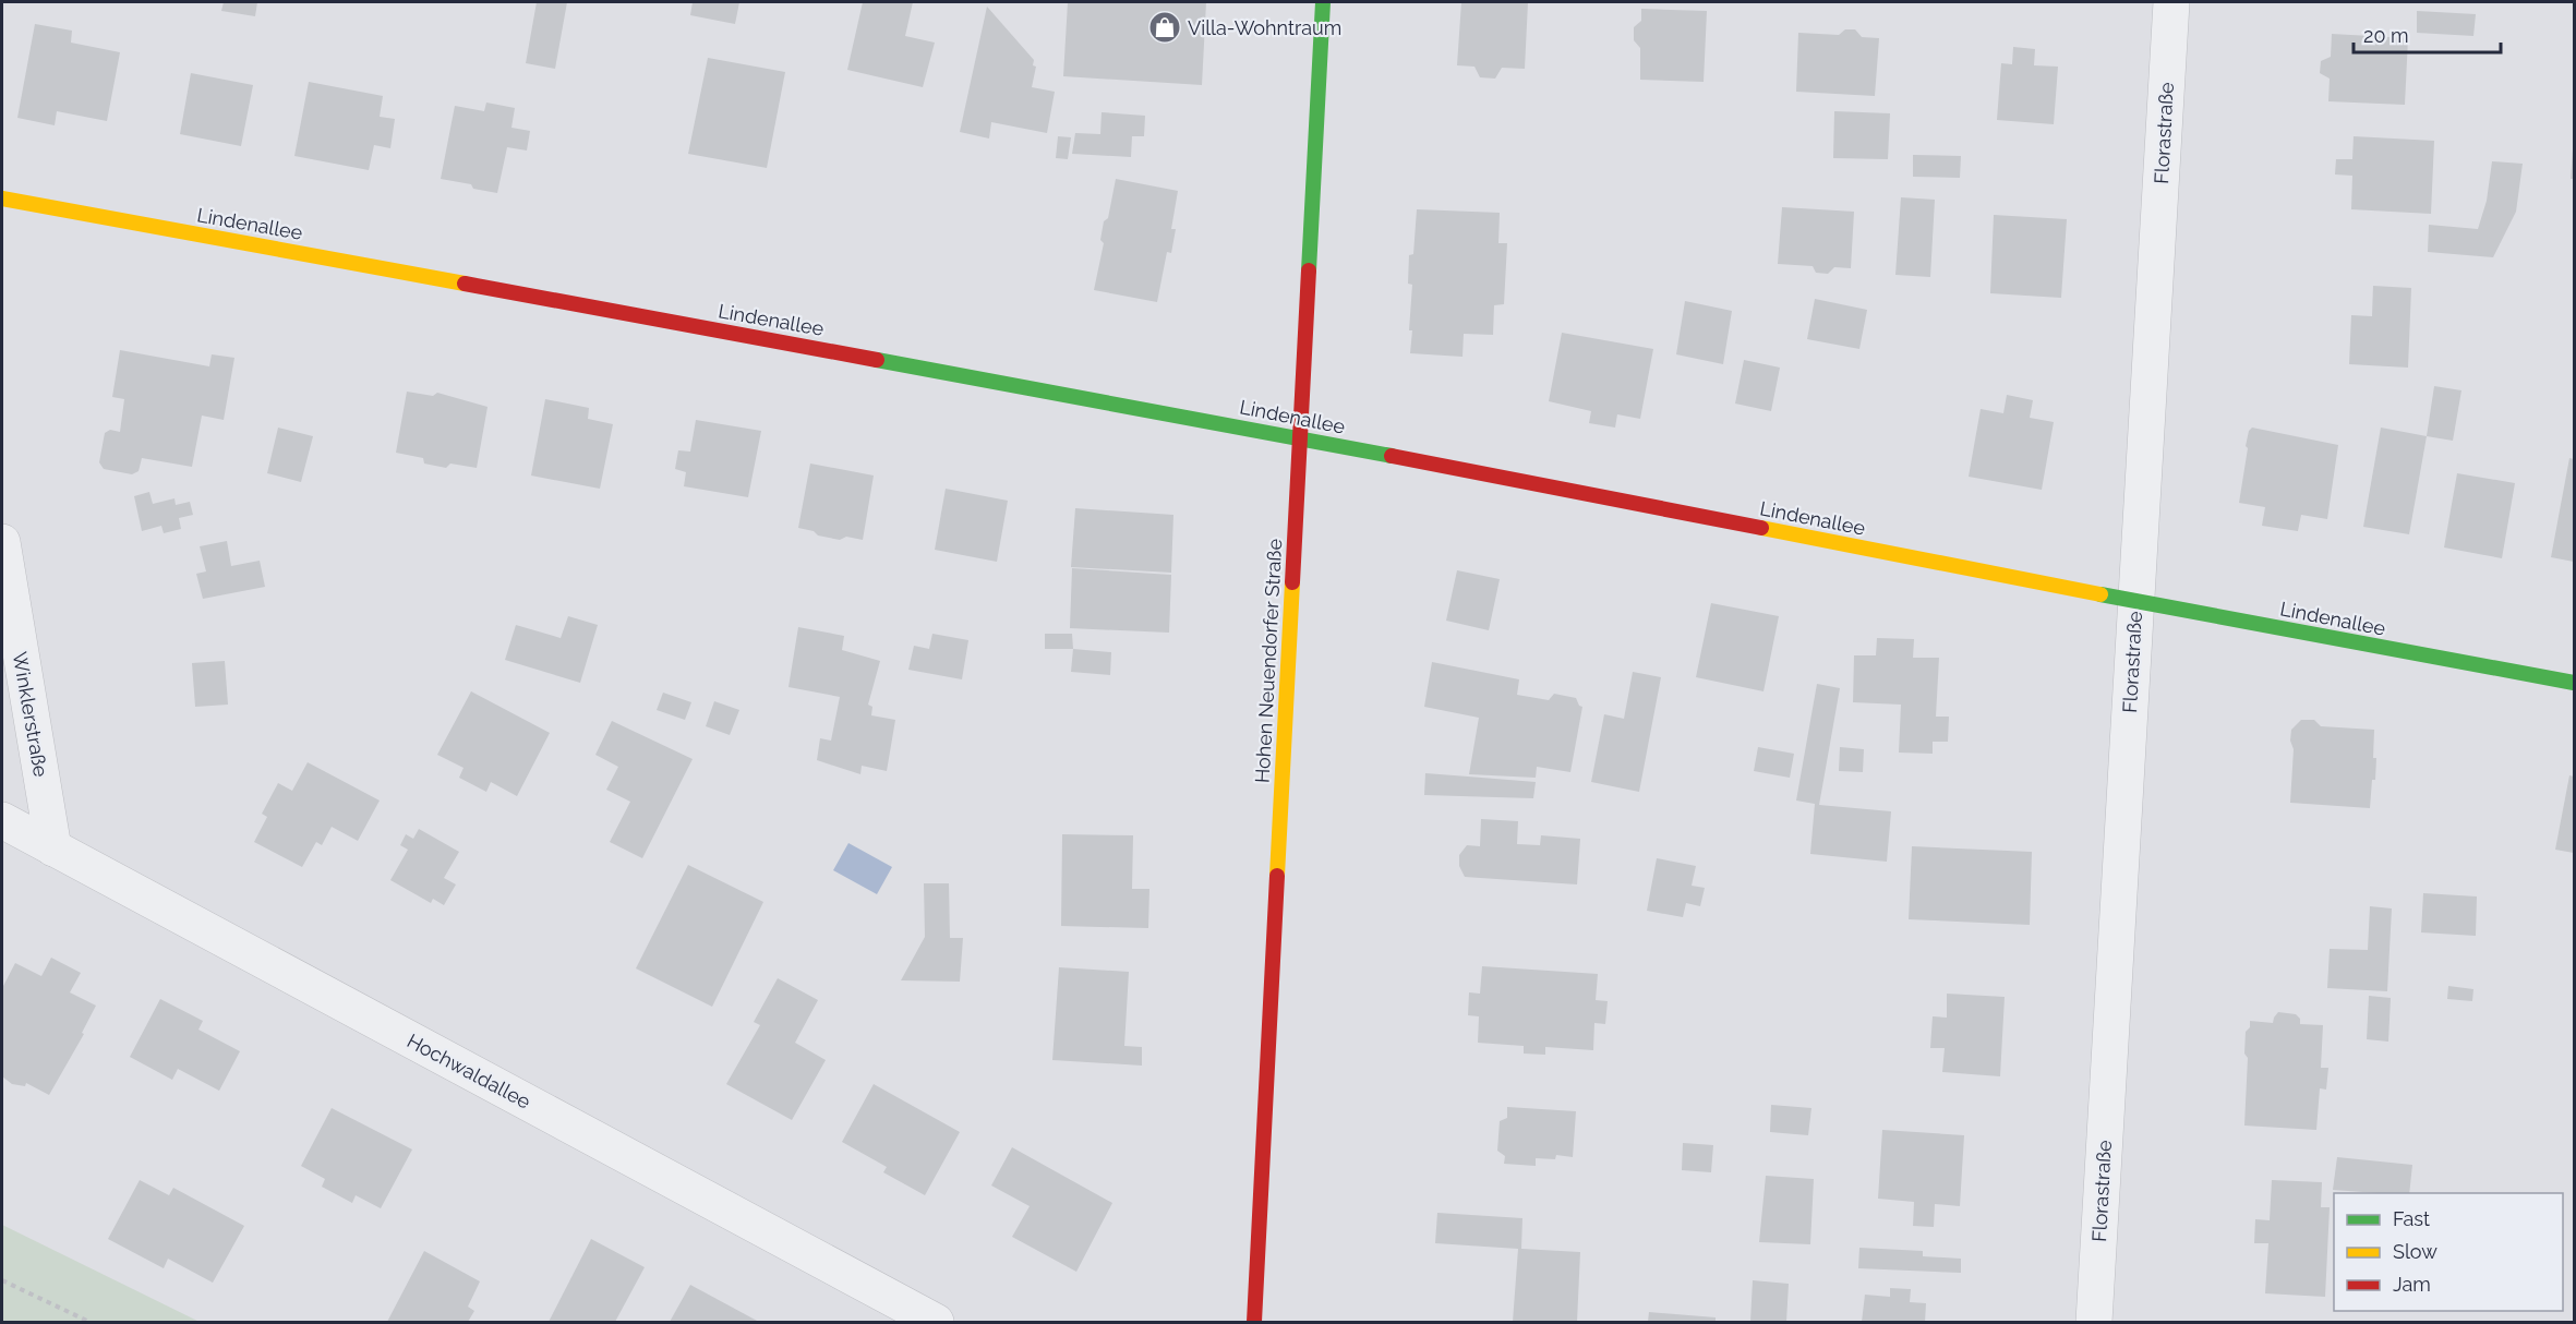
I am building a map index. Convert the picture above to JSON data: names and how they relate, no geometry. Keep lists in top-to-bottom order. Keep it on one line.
{"streets":{"street":["Florastraße","Lindenallee","Hohen Neuendorfer Straße","Winklerstraße","Hochwaldallee"]},"crossings":[["Florastraße","Lindenallee"],["Lindenallee","Hohen Neuendorfer Straße"],["Winklerstraße","Hochwaldallee"]],"places":{"shop":["Villa-Wohntraum"]},"legend":["Fast","Slow","Jam"],"scale_bar":"20 m"}
